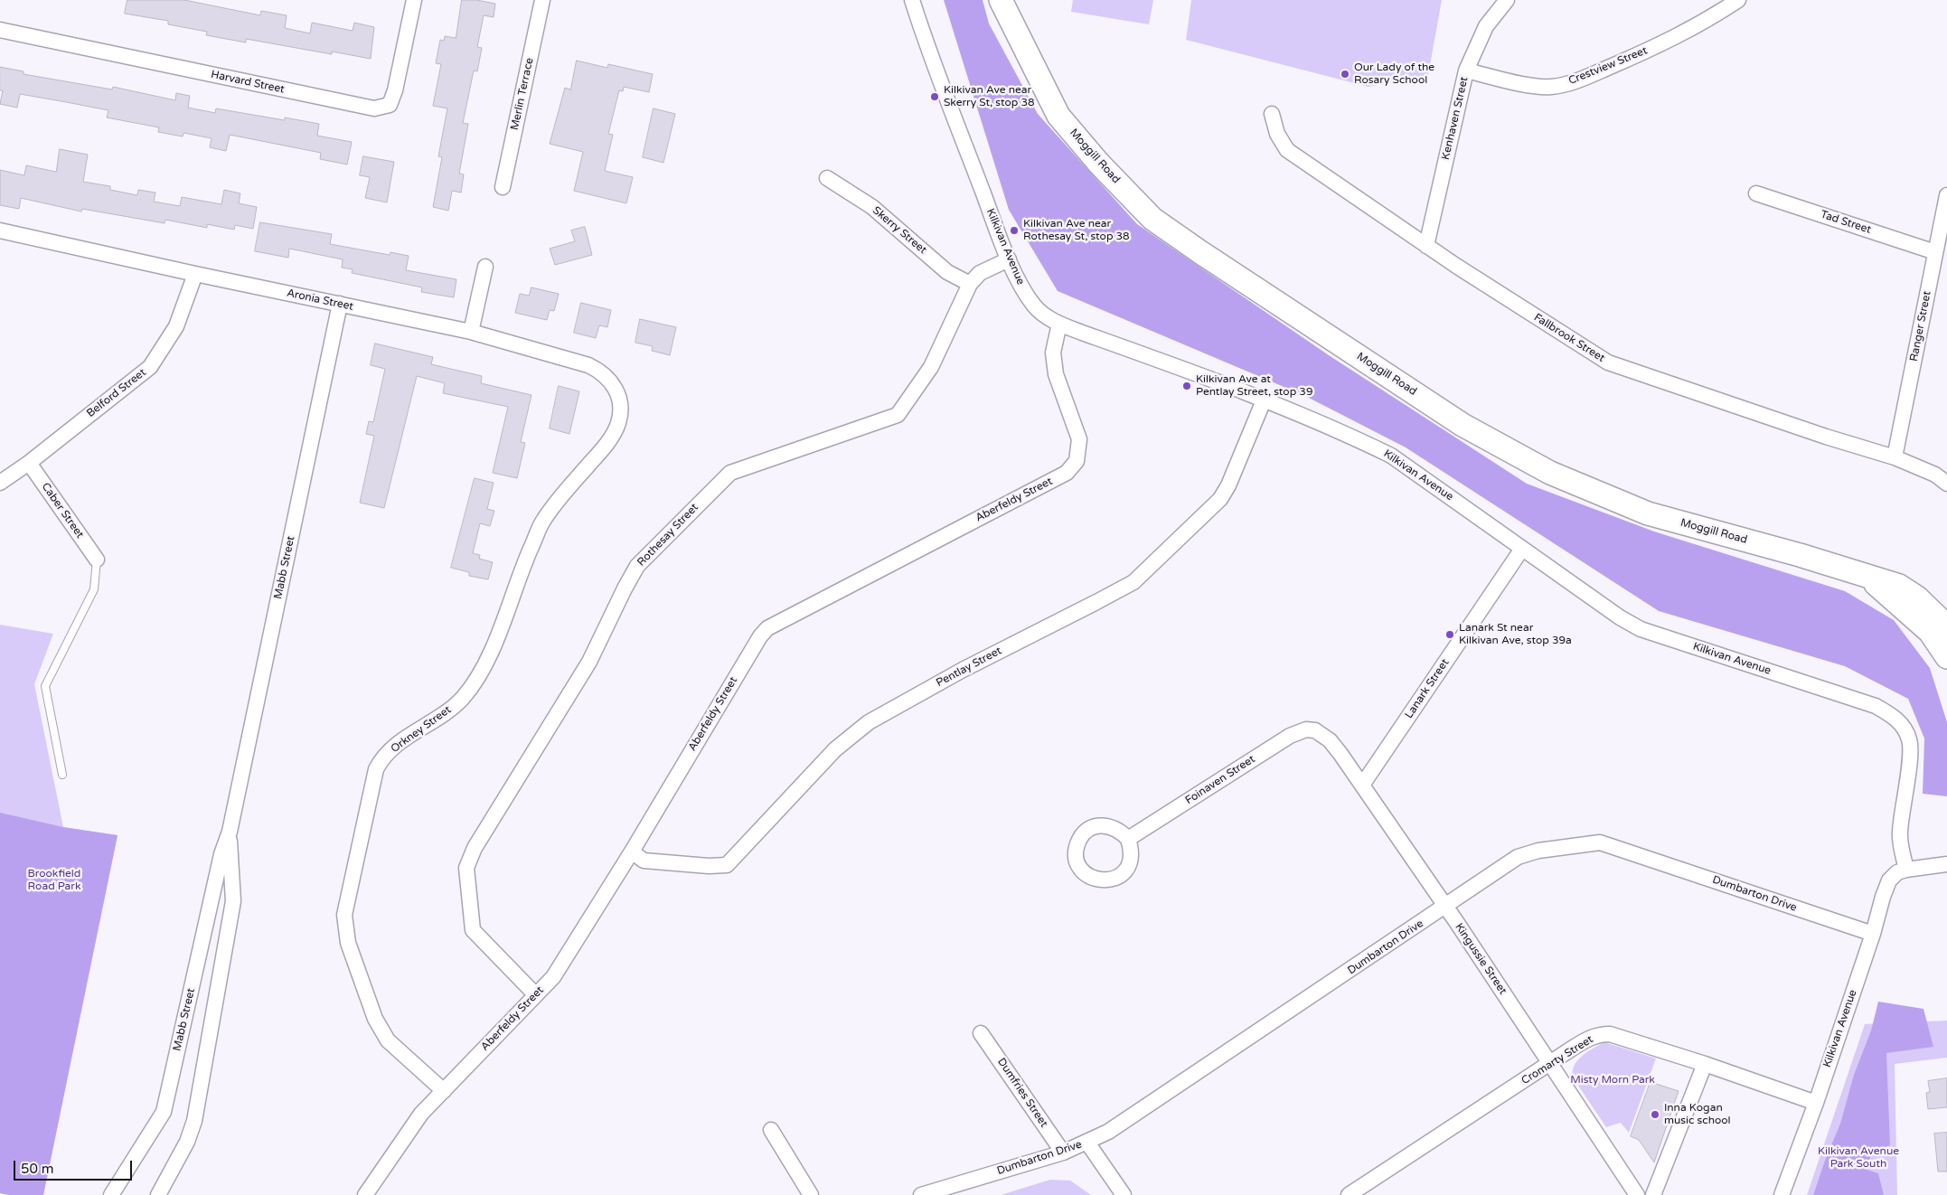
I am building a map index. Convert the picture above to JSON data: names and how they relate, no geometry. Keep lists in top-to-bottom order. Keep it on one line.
{"streets":{"main road":["Moggill Road"],"street":["Crestview Street","Harvard Street","Merlin Terrace","Kenhaven Street","Tad Street","Skerry Street","Kilkivan Avenue","Aronia Street","Ranger Street","Fallbrook Street","Belford Street","Aberfeldy Street","Caber Street","Rothesay Street","Mabb Street","Pentlay Street","Lanark Street","Orkney Street","Foinaven Street","Dumbarton Drive","Kingussie Street","Cromarty Street","Dumfries Street"]},"crossings":[["Crestview Street","Kenhaven Street"],["Kenhaven Street","Fallbrook Street"],["Tad Street","Ranger Street"],["Skerry Street","Rothesay Street"],["Kilkivan Avenue","Aberfeldy Street"],["Kilkivan Avenue","Rothesay Street"],["Kilkivan Avenue","Pentlay Street"],["Kilkivan Avenue","Lanark Street"],["Kilkivan Avenue","Dumbarton Drive"],["Kilkivan Avenue","Cromarty Street"],["Aronia Street","Belford Street"],["Aronia Street","Mabb Street"],["Aronia Street","Orkney Street"],["Ranger Street","Fallbrook Street"],["Belford Street","Caber Street"],["Aberfeldy Street","Rothesay Street"],["Aberfeldy Street","Pentlay Street"],["Aberfeldy Street","Orkney Street"],["Lanark Street","Kingussie Street"],["Foinaven Street","Kingussie Street"],["Dumbarton Drive","Kingussie Street"],["Dumbarton Drive","Dumfries Street"],["Kingussie Street","Cromarty Street"]],"parks":["Brookfield Road Park","Misty Morn Park","Kilkivan Avenue Park South"],"places":["Our Lady of the Rosary School","Kilkivan Ave near Skerry St, stop 38","Kilkivan Ave near Rothesay St, stop 38","Kilkivan Ave at Pentlay Street, stop 39","Lanark St near Kilkivan Ave, stop 39a","Inna Kogan music school"],"scale_bar":"50 m"}
